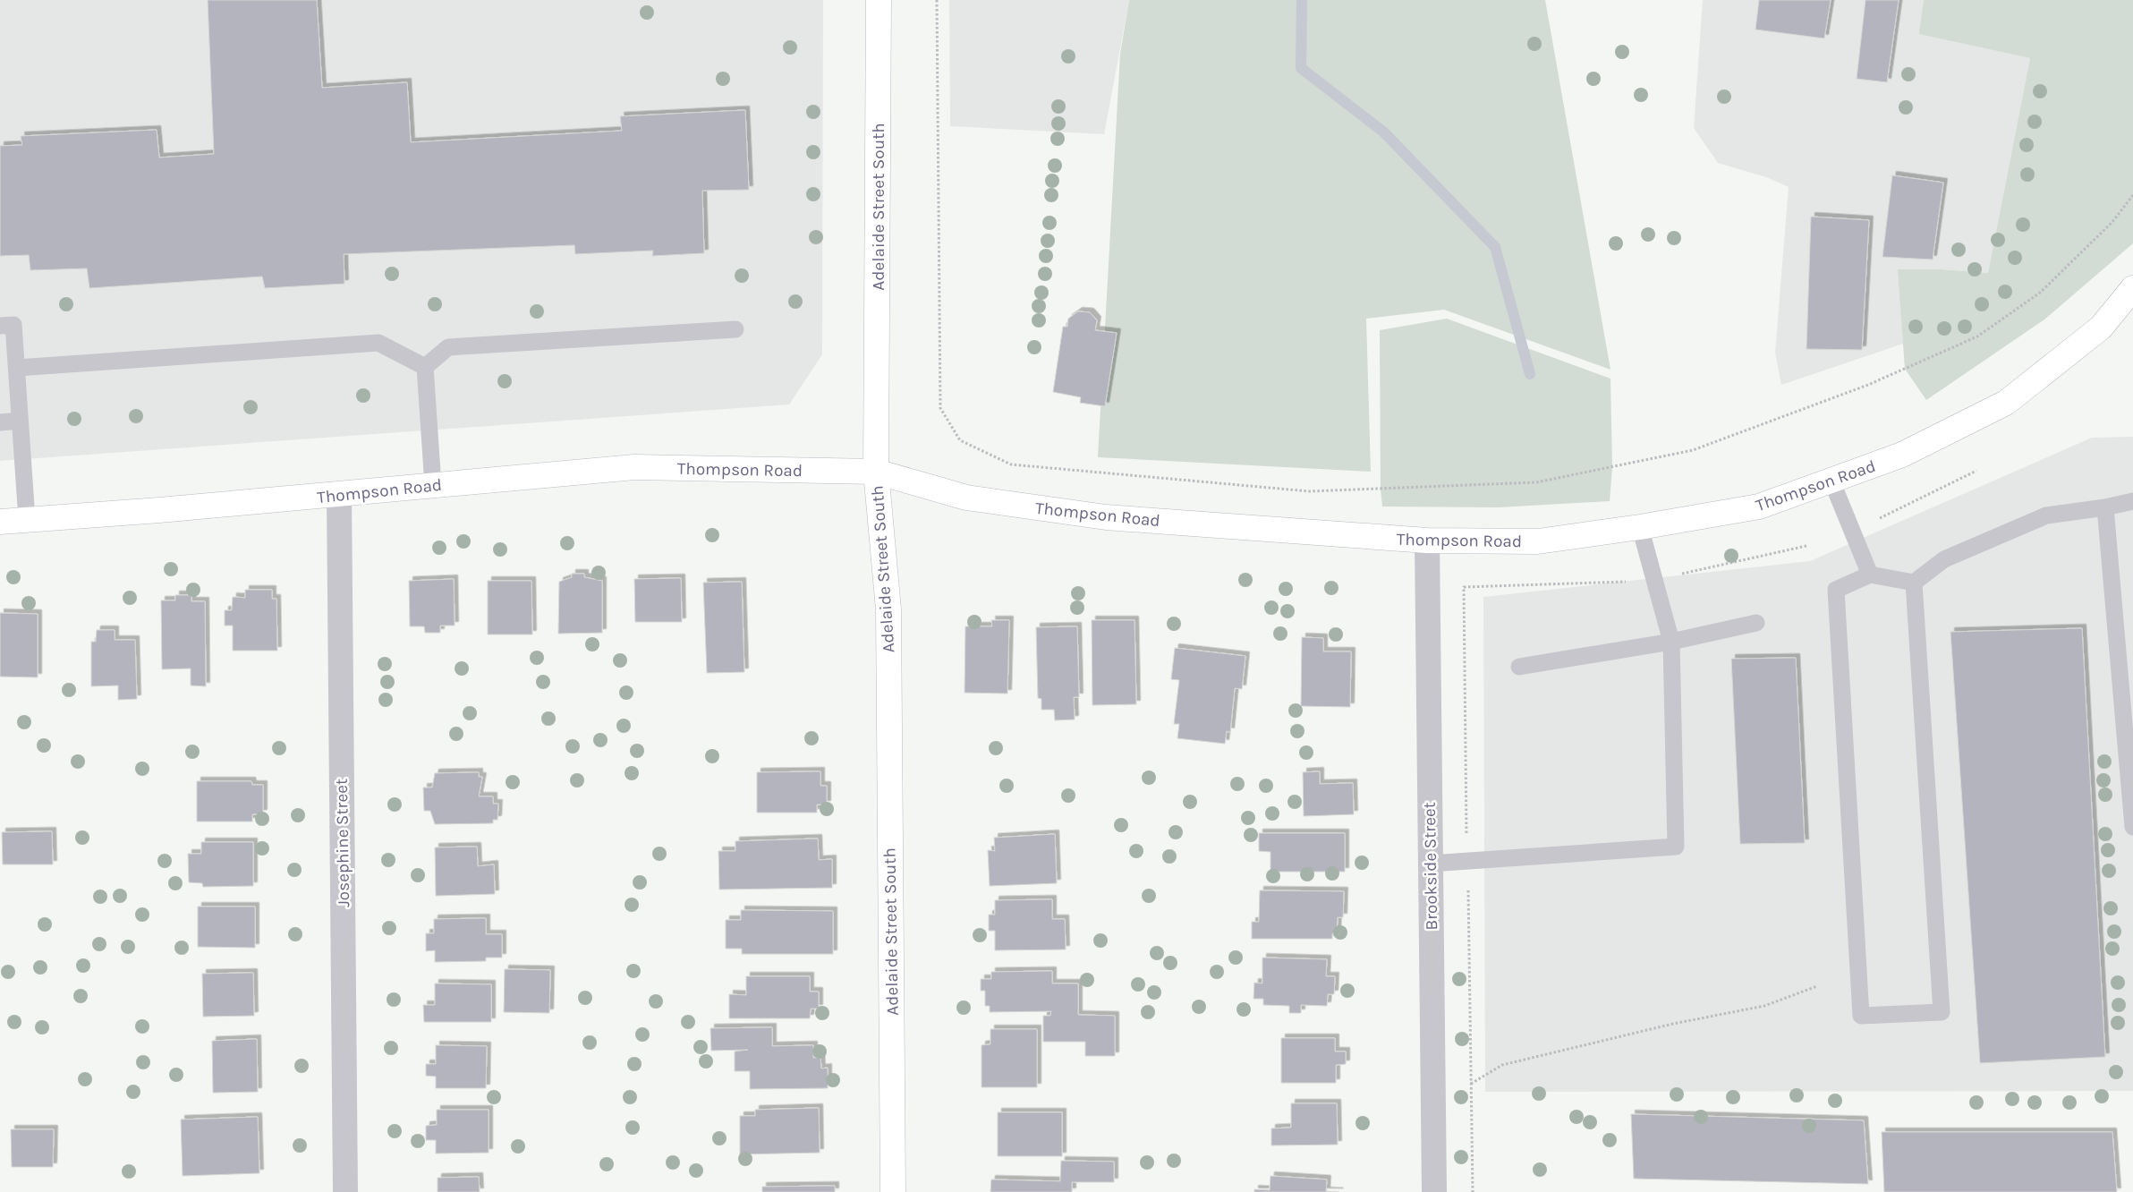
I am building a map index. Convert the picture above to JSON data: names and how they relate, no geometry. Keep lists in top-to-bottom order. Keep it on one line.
{"streets":{"street":["Adelaide Street South","Thompson Road","Josephine Street","Brookside Street"]},"crossings":[["Adelaide Street South","Thompson Road"],["Thompson Road","Josephine Street"],["Thompson Road","Brookside Street"]]}
